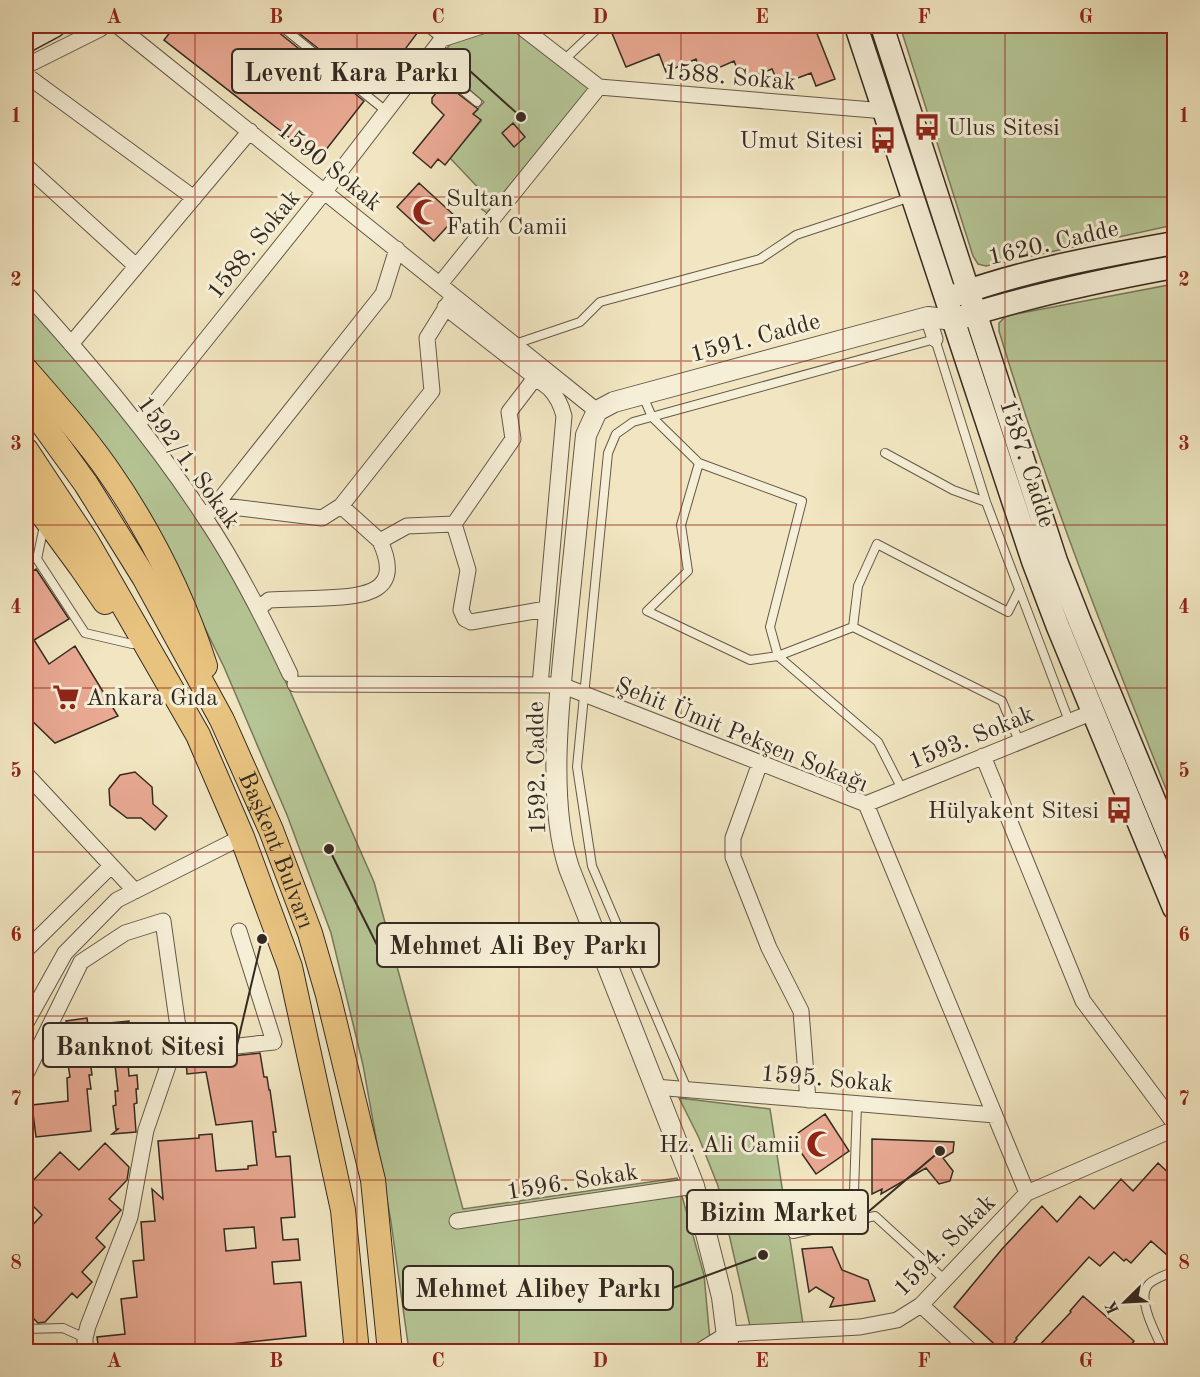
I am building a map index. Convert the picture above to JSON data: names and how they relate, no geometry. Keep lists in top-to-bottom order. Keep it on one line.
{"streets":{"main road":["1620. Cadde","1587. Cadde","Başkent Bulvarı"],"street":["1588. Sokak","1590 Sokak","1591. Cadde","1592/1. Sokak","Şehit Ümit Pekşen Sokağı","1593. Sokak","1592. Cadde","1595. Sokak","1596. Sokak","1594. Sokak"]},"crossings":[["1588. Sokak","1590 Sokak"],["1588. Sokak","1592/1. Sokak"],["1588. Sokak","1587. Cadde"],["1590 Sokak","1591. Cadde"],["1590 Sokak","1592. Cadde"],["1620. Cadde","1587. Cadde"],["1591. Cadde","1592. Cadde"],["1592/1. Sokak","Şehit Ümit Pekşen Sokağı"],["1587. Cadde","1593. Sokak"],["Şehit Ümit Pekşen Sokağı","1593. Sokak"],["Şehit Ümit Pekşen Sokağı","1592. Cadde"],["Şehit Ümit Pekşen Sokağı","1595. Sokak"],["Şehit Ümit Pekşen Sokağı","1594. Sokak"],["1592. Cadde","1595. Sokak"],["1592. Cadde","1596. Sokak"],["1592. Cadde","1594. Sokak"]],"places":{"other":["Levent Kara Parkı","Mehmet Ali Bey Parkı","Banknot Sitesi","Bizim Market","Mehmet Alibey Parkı"],"bus stop":["Ulus Sitesi","Umut Sitesi","Hülyakent Sitesi"],"mosque":["Sultan Fatih Camii","Hz. Ali Camii"],"supermarket":["Ankara Gıda"]},"north":"bottom left","grid":{"columns":["A","B","C","D","E","F","G"],"rows":["1","2","3","4","5","6","7","8"]}}
